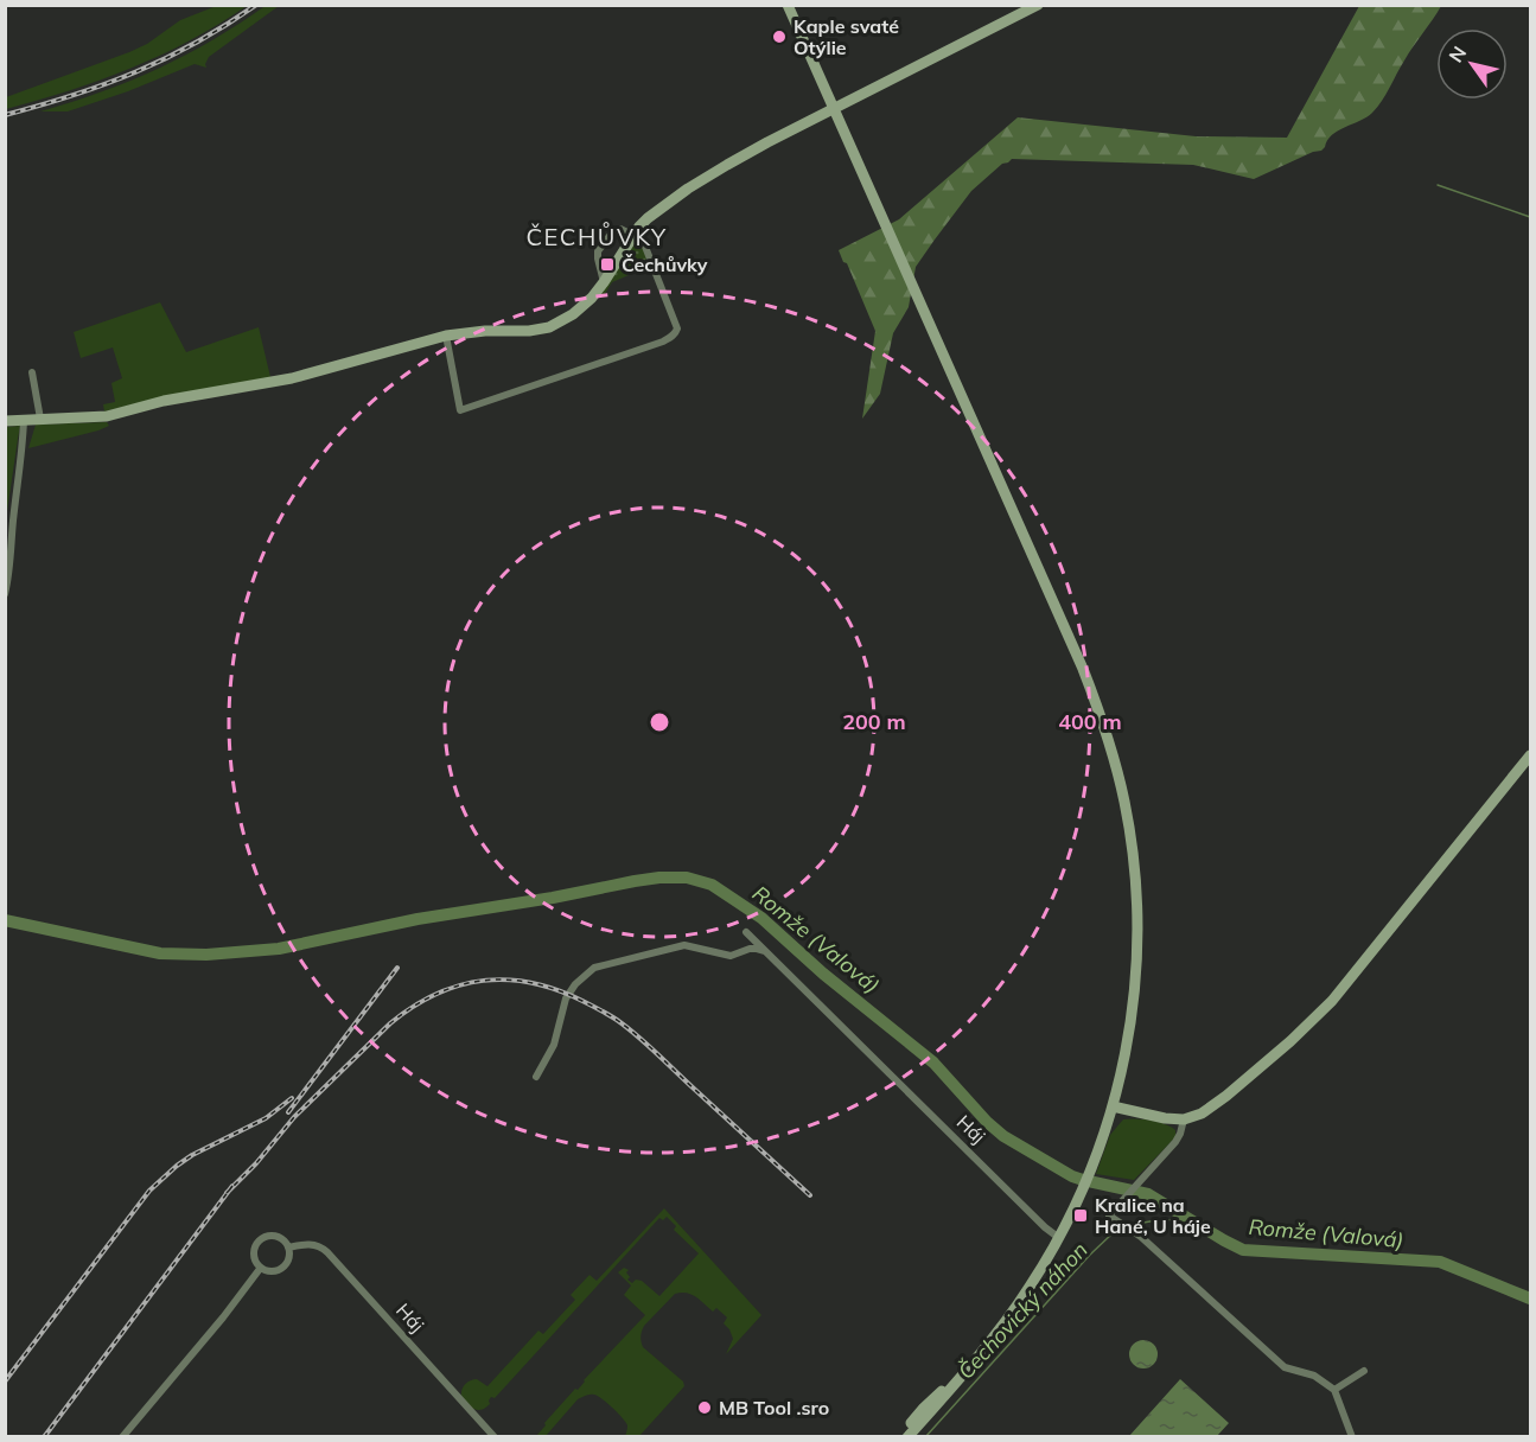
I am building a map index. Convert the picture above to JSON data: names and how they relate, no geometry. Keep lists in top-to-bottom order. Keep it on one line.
{"streets":{"street":["Háj"]},"districts":["ČECHŮVKY"],"water":["Romže (Valová)","Čechovický náhon"],"places":{"other":["Kaple svaté Otýlie","MB Tool .sro"],"transit":["Čechůvky","Kralice na Hané, U háje"]},"north":"top left","rings":["200 m","400 m"]}
